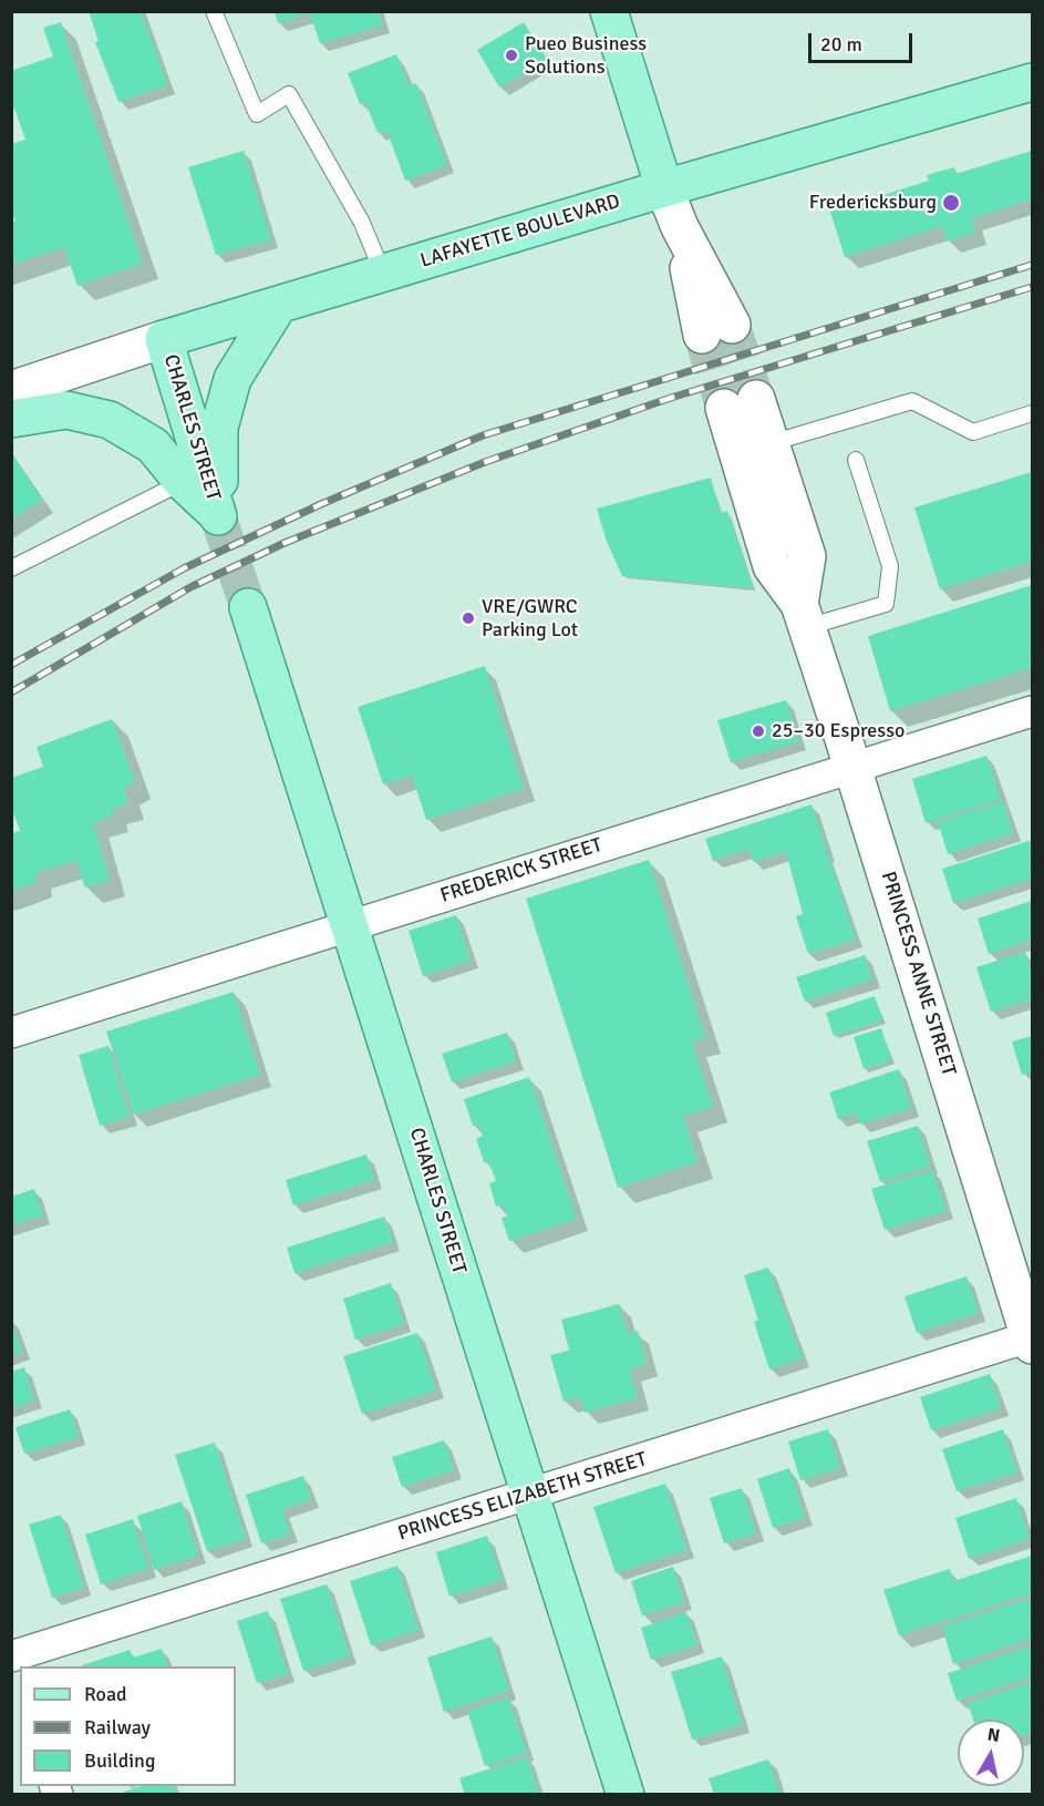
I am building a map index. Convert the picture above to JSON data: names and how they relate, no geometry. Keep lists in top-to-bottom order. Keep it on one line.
{"streets":{"main road":["LAFAYETTE BOULEVARD","CHARLES STREET"],"street":["FREDERICK STREET","PRINCESS ANNE STREET","PRINCESS ELIZABETH STREET"]},"crossings":[["LAFAYETTE BOULEVARD","CHARLES STREET"],["CHARLES STREET","FREDERICK STREET"],["CHARLES STREET","PRINCESS ELIZABETH STREET"],["FREDERICK STREET","PRINCESS ANNE STREET"],["PRINCESS ANNE STREET","PRINCESS ELIZABETH STREET"]],"places":["Pueo Business Solutions","Fredericksburg","VRE/GWRC Parking Lot","25–30 Espresso"],"legend":["Road","Railway","Building"],"scale_bar":"20 m","north":"top"}
